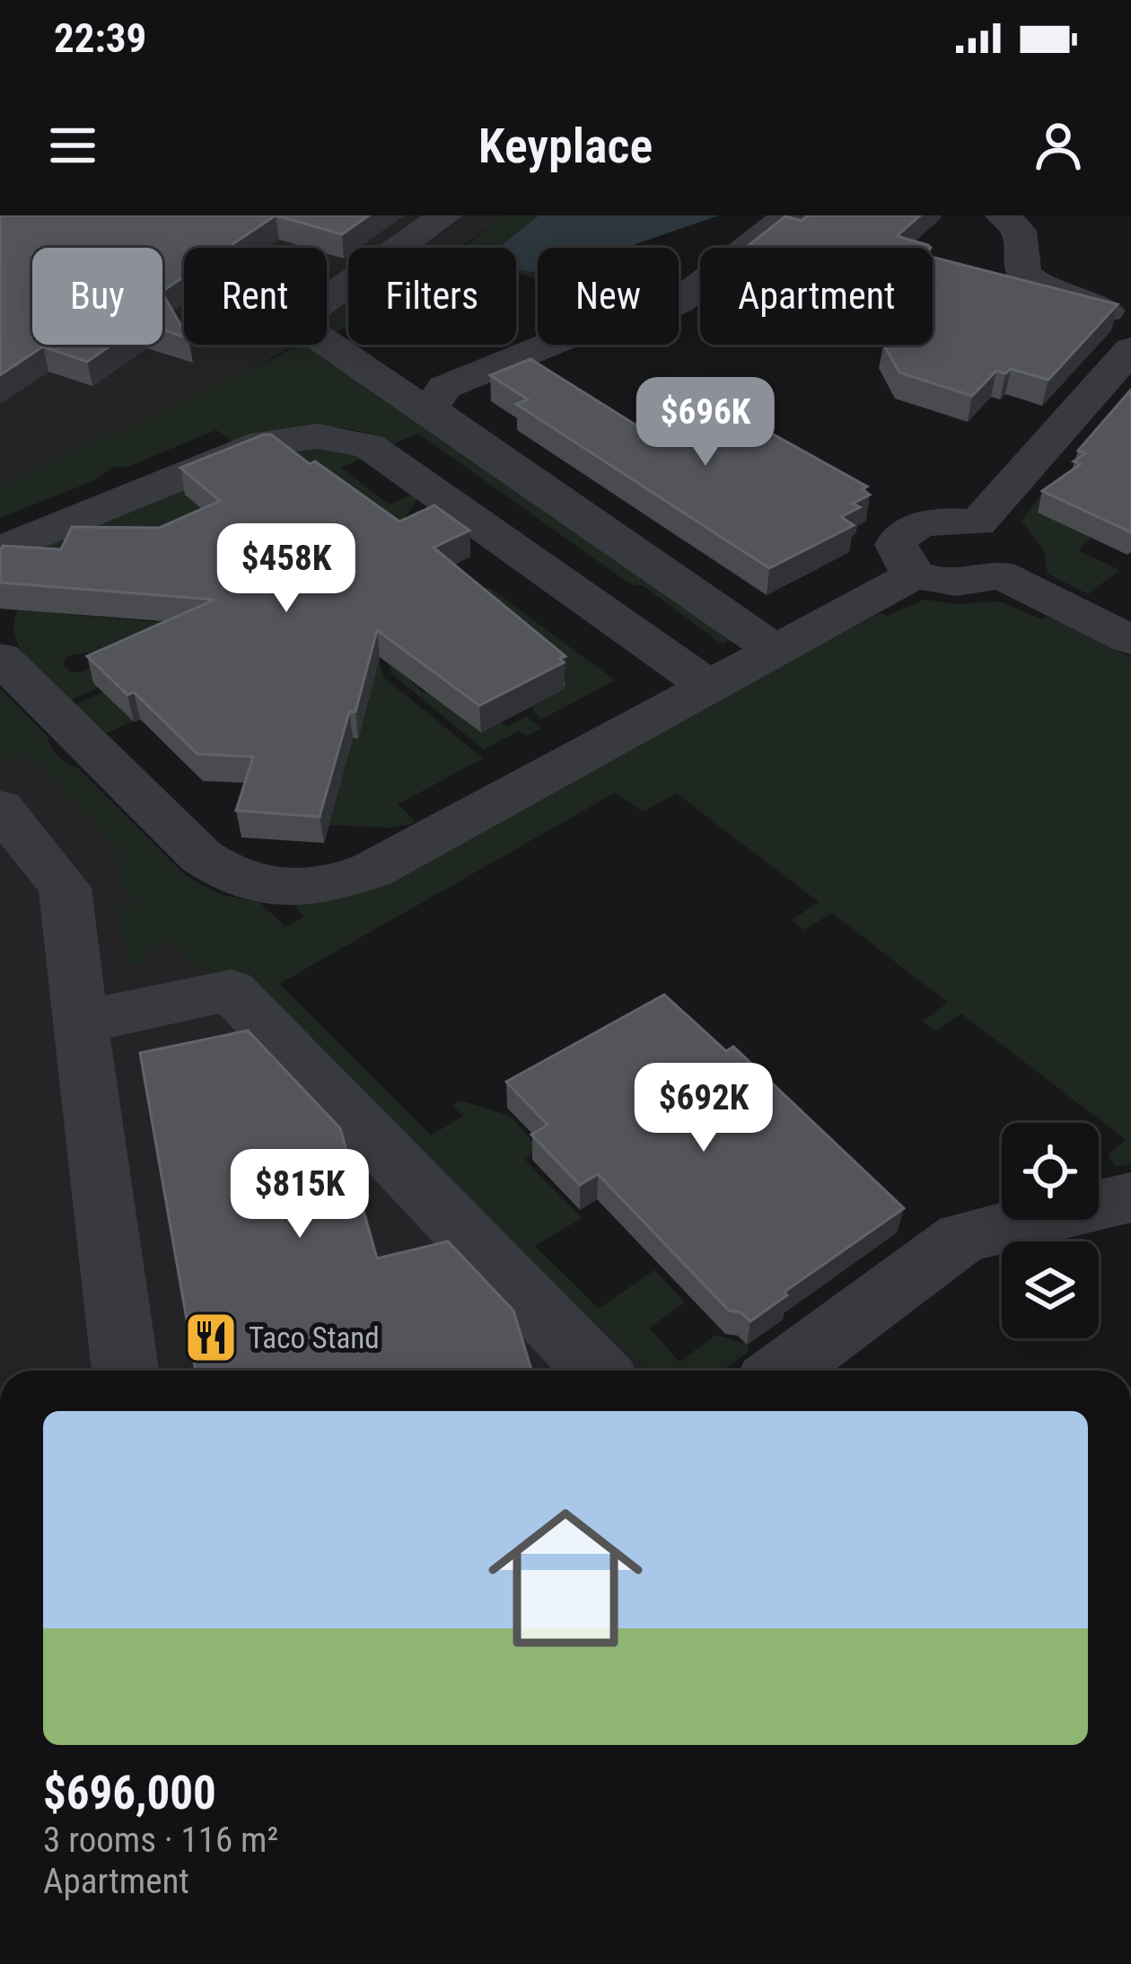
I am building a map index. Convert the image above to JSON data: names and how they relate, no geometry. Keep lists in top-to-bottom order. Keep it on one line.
{"places":{"restaurant":["Taco Stand"]},"page":{"status":"22:39","header":"Keyplace","chip":["Buy","Rent","Filters","New","Apartment"],"price":["$696K","$458K","$692K","$815K"],"list":[{"name":"$696,000","note":"3 rooms · 116 m² · Apartment"}]}}
